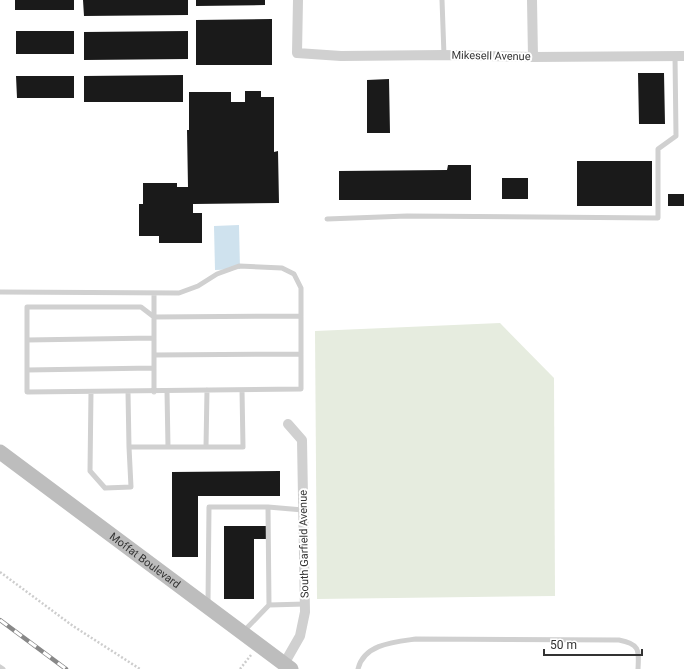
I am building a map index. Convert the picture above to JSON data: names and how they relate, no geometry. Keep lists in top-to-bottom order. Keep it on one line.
{"streets":{"main road":["Moffat Boulevard"],"street":["Mikesell Avenue","South Garfield Avenue"]},"crossings":[["South Garfield Avenue","Moffat Boulevard"]],"scale_bar":"50 m"}
